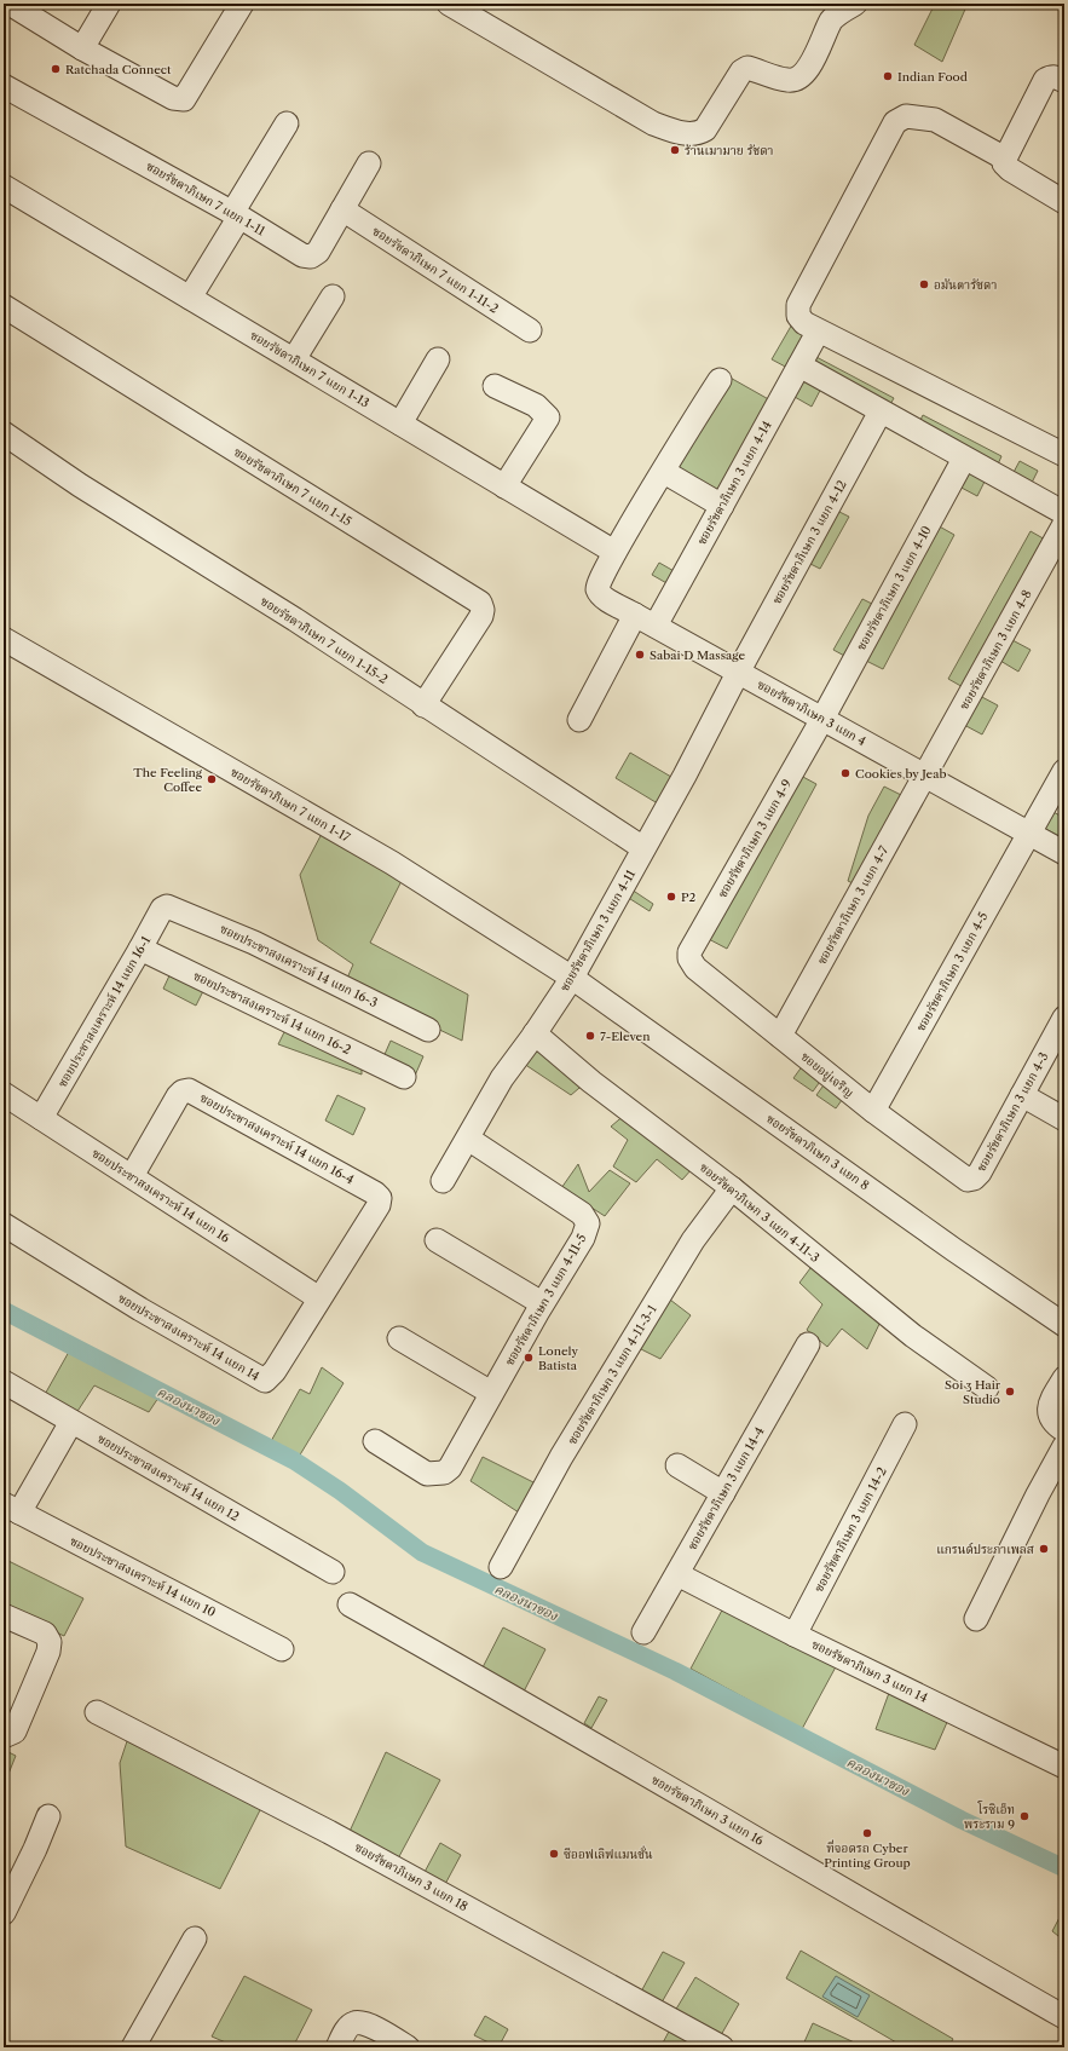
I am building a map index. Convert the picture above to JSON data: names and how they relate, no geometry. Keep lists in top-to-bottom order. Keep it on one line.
{"streets":{"street":["ซอยรัชดาภิเษก 7 แยก 1-11","ซอยรัชดาภิเษก 7 แยก 1-11-2","ซอยรัชดาภิเษก 7 แยก 1-13","ซอยรัชดาภิเษก 3 แยก 4-14","ซอยรัชดาภิเษก 7 แยก 1-15","ซอยรัชดาภิเษก 3 แยก 4-12","ซอยรัชดาภิเษก 3 แยก 4-10","ซอยรัชดาภิเษก 7 แยก 1-15-2","ซอยรัชดาภิเษก 3 แยก 4-8","ซอยรัชดาภิเษก 3 แยก 4","ซอยรัชดาภิเษก 7 แยก 1-17","ซอยรัชดาภิเษก 3 แยก 4-9","ซอยรัชดาภิเษก 3 แยก 4-7","ซอยรัชดาภิเษก 3 แยก 4-11","ซอยประชาสงเคราะห์ 14 แยก 16-3","ซอยรัชดาภิเษก 3 แยก 4-5","ซอยประชาสงเคราะห์ 14 แยก 16-1","ซอยประชาสงเคราะห์ 14 แยก 16-2","ซอยอยู่เจริญ","ซอยรัชดาภิเษก 3 แยก 4-3","ซอยประชาสงเคราะห์ 14 แยก 16-4","ซอยรัชดาภิเษก 3 แยก 8","ซอยประชาสงเคราะห์ 14 แยก 16","ซอยรัชดาภิเษก 3 แยก 4-11-3","ซอยรัชดาภิเษก 3 แยก 4-11-5","ซอยประชาสงเคราะห์ 14 แยก 14","ซอยรัชดาภิเษก 3 แยก 4-11-3-1","ซอยประชาสงเคราะห์ 14 แยก 12","ซอยรัชดาภิเษก 3 แยก 14-4","ซอยรัชดาภิเษก 3 แยก 14-2","ซอยประชาสงเคราะห์ 14 แยก 10","ซอยรัชดาภิเษก 3 แยก 14","ซอยรัชดาภิเษก 3 แยก 16","ซอยรัชดาภิเษก 3 แยก 18"]},"crossings":[["ซอยรัชดาภิเษก 7 แยก 1-11","ซอยรัชดาภิเษก 7 แยก 1-11-2"],["ซอยรัชดาภิเษก 7 แยก 1-13","ซอยรัชดาภิเษก 3 แยก 4"],["ซอยรัชดาภิเษก 3 แยก 4-14","ซอยรัชดาภิเษก 3 แยก 4"],["ซอยรัชดาภิเษก 7 แยก 1-15","ซอยรัชดาภิเษก 7 แยก 1-15-2"],["ซอยรัชดาภิเษก 3 แยก 4-12","ซอยรัชดาภิเษก 3 แยก 4"],["ซอยรัชดาภิเษก 3 แยก 4-12","ซอยรัชดาภิเษก 3 แยก 4-11"],["ซอยรัชดาภิเษก 3 แยก 4-10","ซอยรัชดาภิเษก 3 แยก 4"],["ซอยรัชดาภิเษก 3 แยก 4-10","ซอยรัชดาภิเษก 3 แยก 4-9"],["ซอยรัชดาภิเษก 7 แยก 1-15-2","ซอยรัชดาภิเษก 3 แยก 4-11"],["ซอยรัชดาภิเษก 3 แยก 4-8","ซอยรัชดาภิเษก 3 แยก 4"],["ซอยรัชดาภิเษก 3 แยก 4-8","ซอยรัชดาภิเษก 3 แยก 4-7"],["ซอยรัชดาภิเษก 3 แยก 4","ซอยรัชดาภิเษก 3 แยก 4-9"],["ซอยรัชดาภิเษก 3 แยก 4","ซอยรัชดาภิเษก 3 แยก 4-7"],["ซอยรัชดาภิเษก 3 แยก 4","ซอยรัชดาภิเษก 3 แยก 4-11"],["ซอยรัชดาภิเษก 3 แยก 4","ซอยรัชดาภิเษก 3 แยก 4-5"],["ซอยรัชดาภิเษก 7 แยก 1-17","ซอยรัชดาภิเษก 3 แยก 4-11"],["ซอยรัชดาภิเษก 7 แยก 1-17","ซอยรัชดาภิเษก 3 แยก 8"],["ซอยรัชดาภิเษก 3 แยก 4-9","ซอยอยู่เจริญ"],["ซอยรัชดาภิเษก 3 แยก 4-7","ซอยอยู่เจริญ"],["ซอยรัชดาภิเษก 3 แยก 4-11","ซอยรัชดาภิเษก 3 แยก 8"],["ซอยรัชดาภิเษก 3 แยก 4-11","ซอยรัชดาภิเษก 3 แยก 4-11-3"],["ซอยรัชดาภิเษก 3 แยก 4-11","ซอยรัชดาภิเษก 3 แยก 4-11-5"],["ซอยประชาสงเคราะห์ 14 แยก 16-3","ซอยประชาสงเคราะห์ 14 แยก 16-1"],["ซอยรัชดาภิเษก 3 แยก 4-5","ซอยอยู่เจริญ"],["ซอยประชาสงเคราะห์ 14 แยก 16-1","ซอยประชาสงเคราะห์ 14 แยก 16-2"],["ซอยประชาสงเคราะห์ 14 แยก 16-1","ซอยประชาสงเคราะห์ 14 แยก 16"],["ซอยอยู่เจริญ","ซอยรัชดาภิเษก 3 แยก 4-3"],["ซอยประชาสงเคราะห์ 14 แยก 16-4","ซอยประชาสงเคราะห์ 14 แยก 16"],["ซอยประชาสงเคราะห์ 14 แยก 16-4","ซอยประชาสงเคราะห์ 14 แยก 14"],["ซอยประชาสงเคราะห์ 14 แยก 16","ซอยประชาสงเคราะห์ 14 แยก 14"],["ซอยรัชดาภิเษก 3 แยก 4-11-3","ซอยรัชดาภิเษก 3 แยก 4-11-3-1"],["ซอยรัชดาภิเษก 3 แยก 14-4","ซอยรัชดาภิเษก 3 แยก 14"],["ซอยรัชดาภิเษก 3 แยก 14-2","ซอยรัชดาภิเษก 3 แยก 14"]],"water":["คลองนาซอง"],"places":["Ratchada Connect","Indian Food","ร้านเมามาย รัชดา","อมันตารัชดา","Sabai D Massage","Cookies by Jeab","The Feeling Coffee","P2","7-Eleven","Lonely Batista","Soi ʒ Hair Studio","แกรนด์ประภาเพลส","โรซิเอ็ท พระราม 9","ที่จอดรถ Cyber Printing Group","ซีออฟเลิฟแมนชั่น"]}
